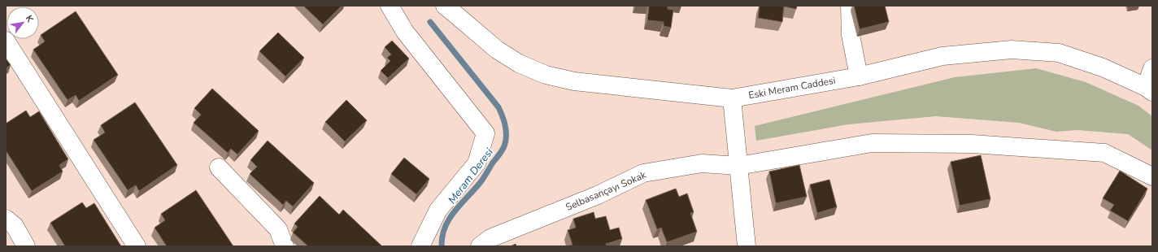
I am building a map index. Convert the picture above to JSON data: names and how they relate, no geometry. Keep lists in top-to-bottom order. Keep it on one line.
{"streets":{"street":["Eski Meram Caddesi","Selbasançayı Sokak"]},"water":["Meram Deresi"],"north":"top right"}
